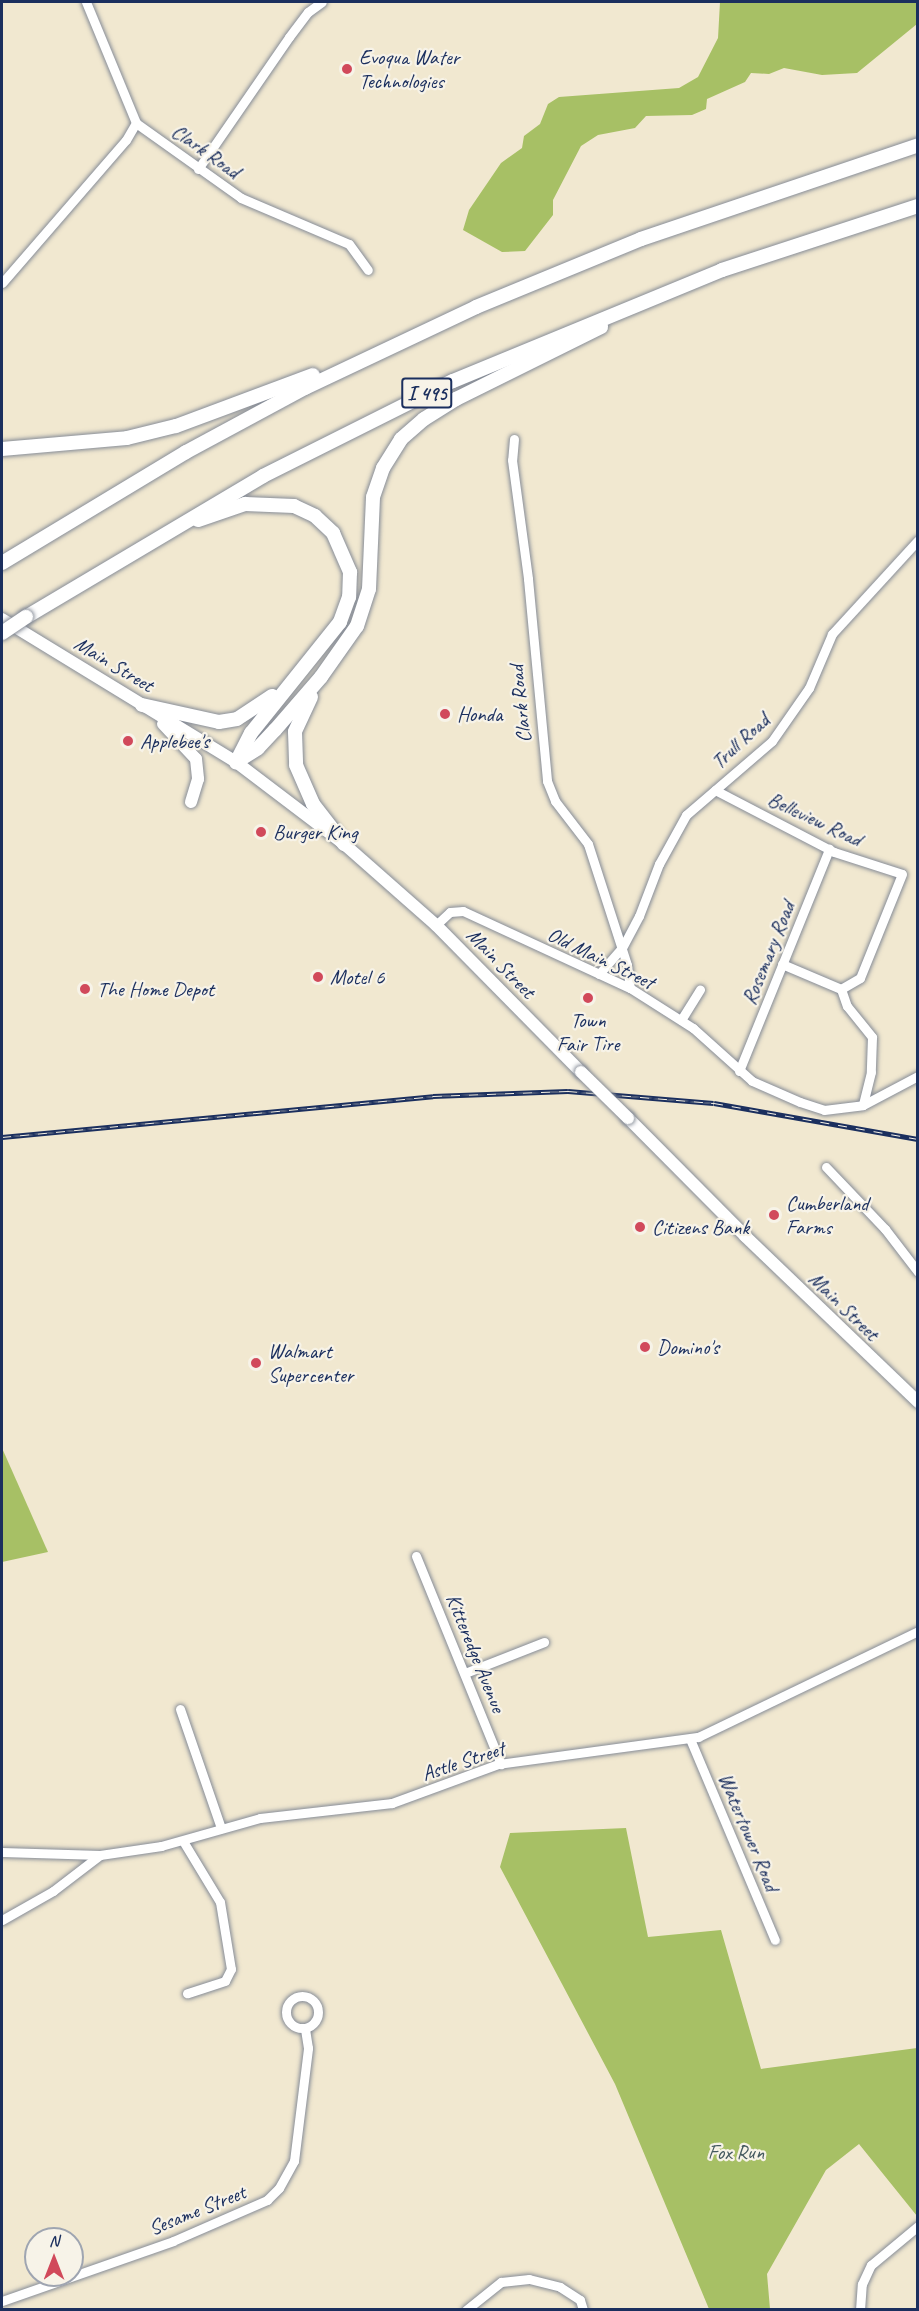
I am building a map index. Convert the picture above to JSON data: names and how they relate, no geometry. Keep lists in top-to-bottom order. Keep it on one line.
{"streets":{"highway":["I 495"],"main road":["Main Street"],"street":["Clark Road","Trull Road","Belleview Road","Rosemary Road","Old Main Street","Kitteredge Avenue","Astle Street","Watertower Road","Sesame Street"]},"crossings":[["Clark Road","Trull Road"],["Main Street","Old Main Street"],["Trull Road","Belleview Road"],["Trull Road","Old Main Street"],["Belleview Road","Rosemary Road"],["Rosemary Road","Old Main Street"],["Kitteredge Avenue","Astle Street"],["Astle Street","Watertower Road"]],"parks":["Fox Run"],"places":["Evoqua Water Technologies","Honda","Applebee's","Burger King","Motel 6","The Home Depot","Town Fair Tire","Cumberland Farms","Citizens Bank","Domino's","Walmart Supercenter"],"north":"top"}
